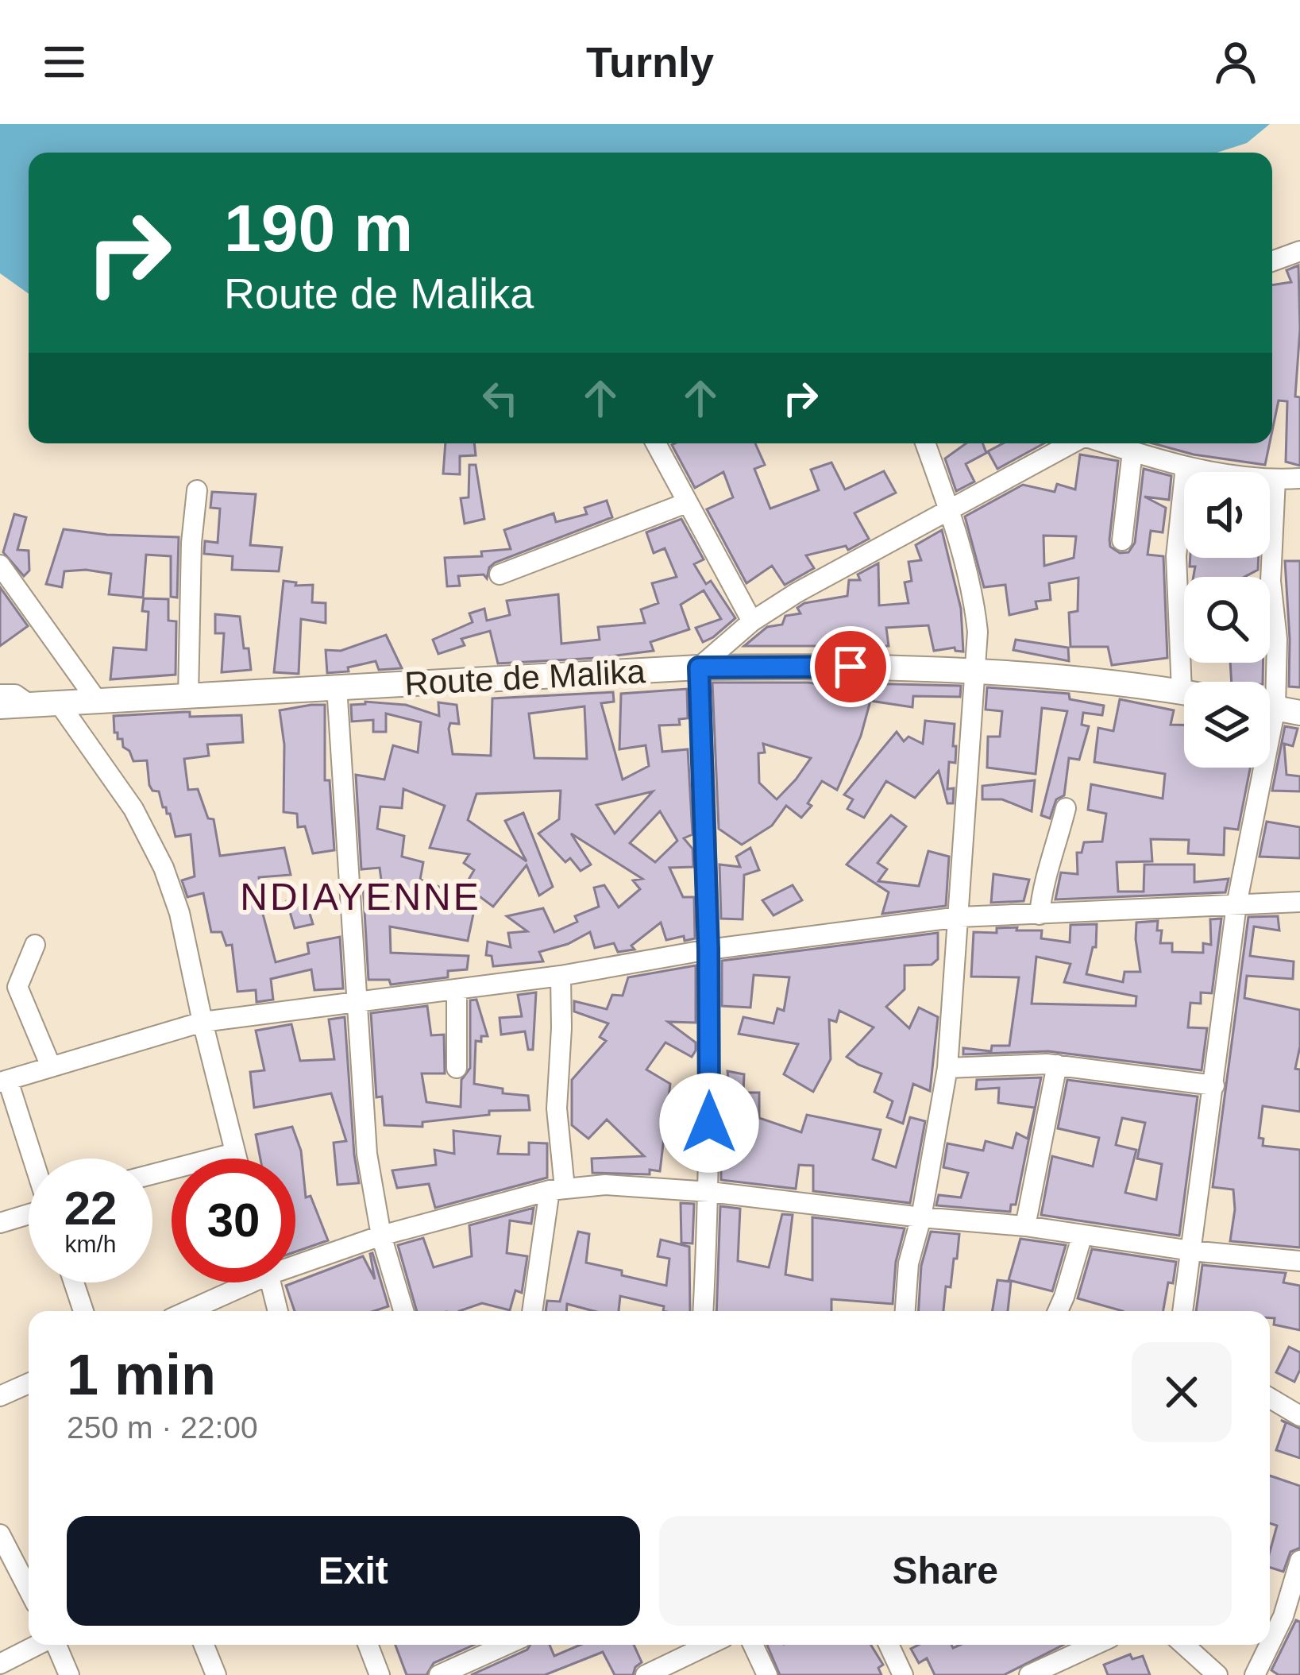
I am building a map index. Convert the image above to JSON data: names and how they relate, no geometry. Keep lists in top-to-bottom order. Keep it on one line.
{"streets":{"main road":["Route de Malika"]},"districts":["NDIAYENNE"],"page":{"header":"Turnly","turn":["190 m","Route de Malika"],"speed":"22 km/h","limit":"30","heading":["1 min","250 m · 22:00"],"buttons":["Exit","Share"]}}
